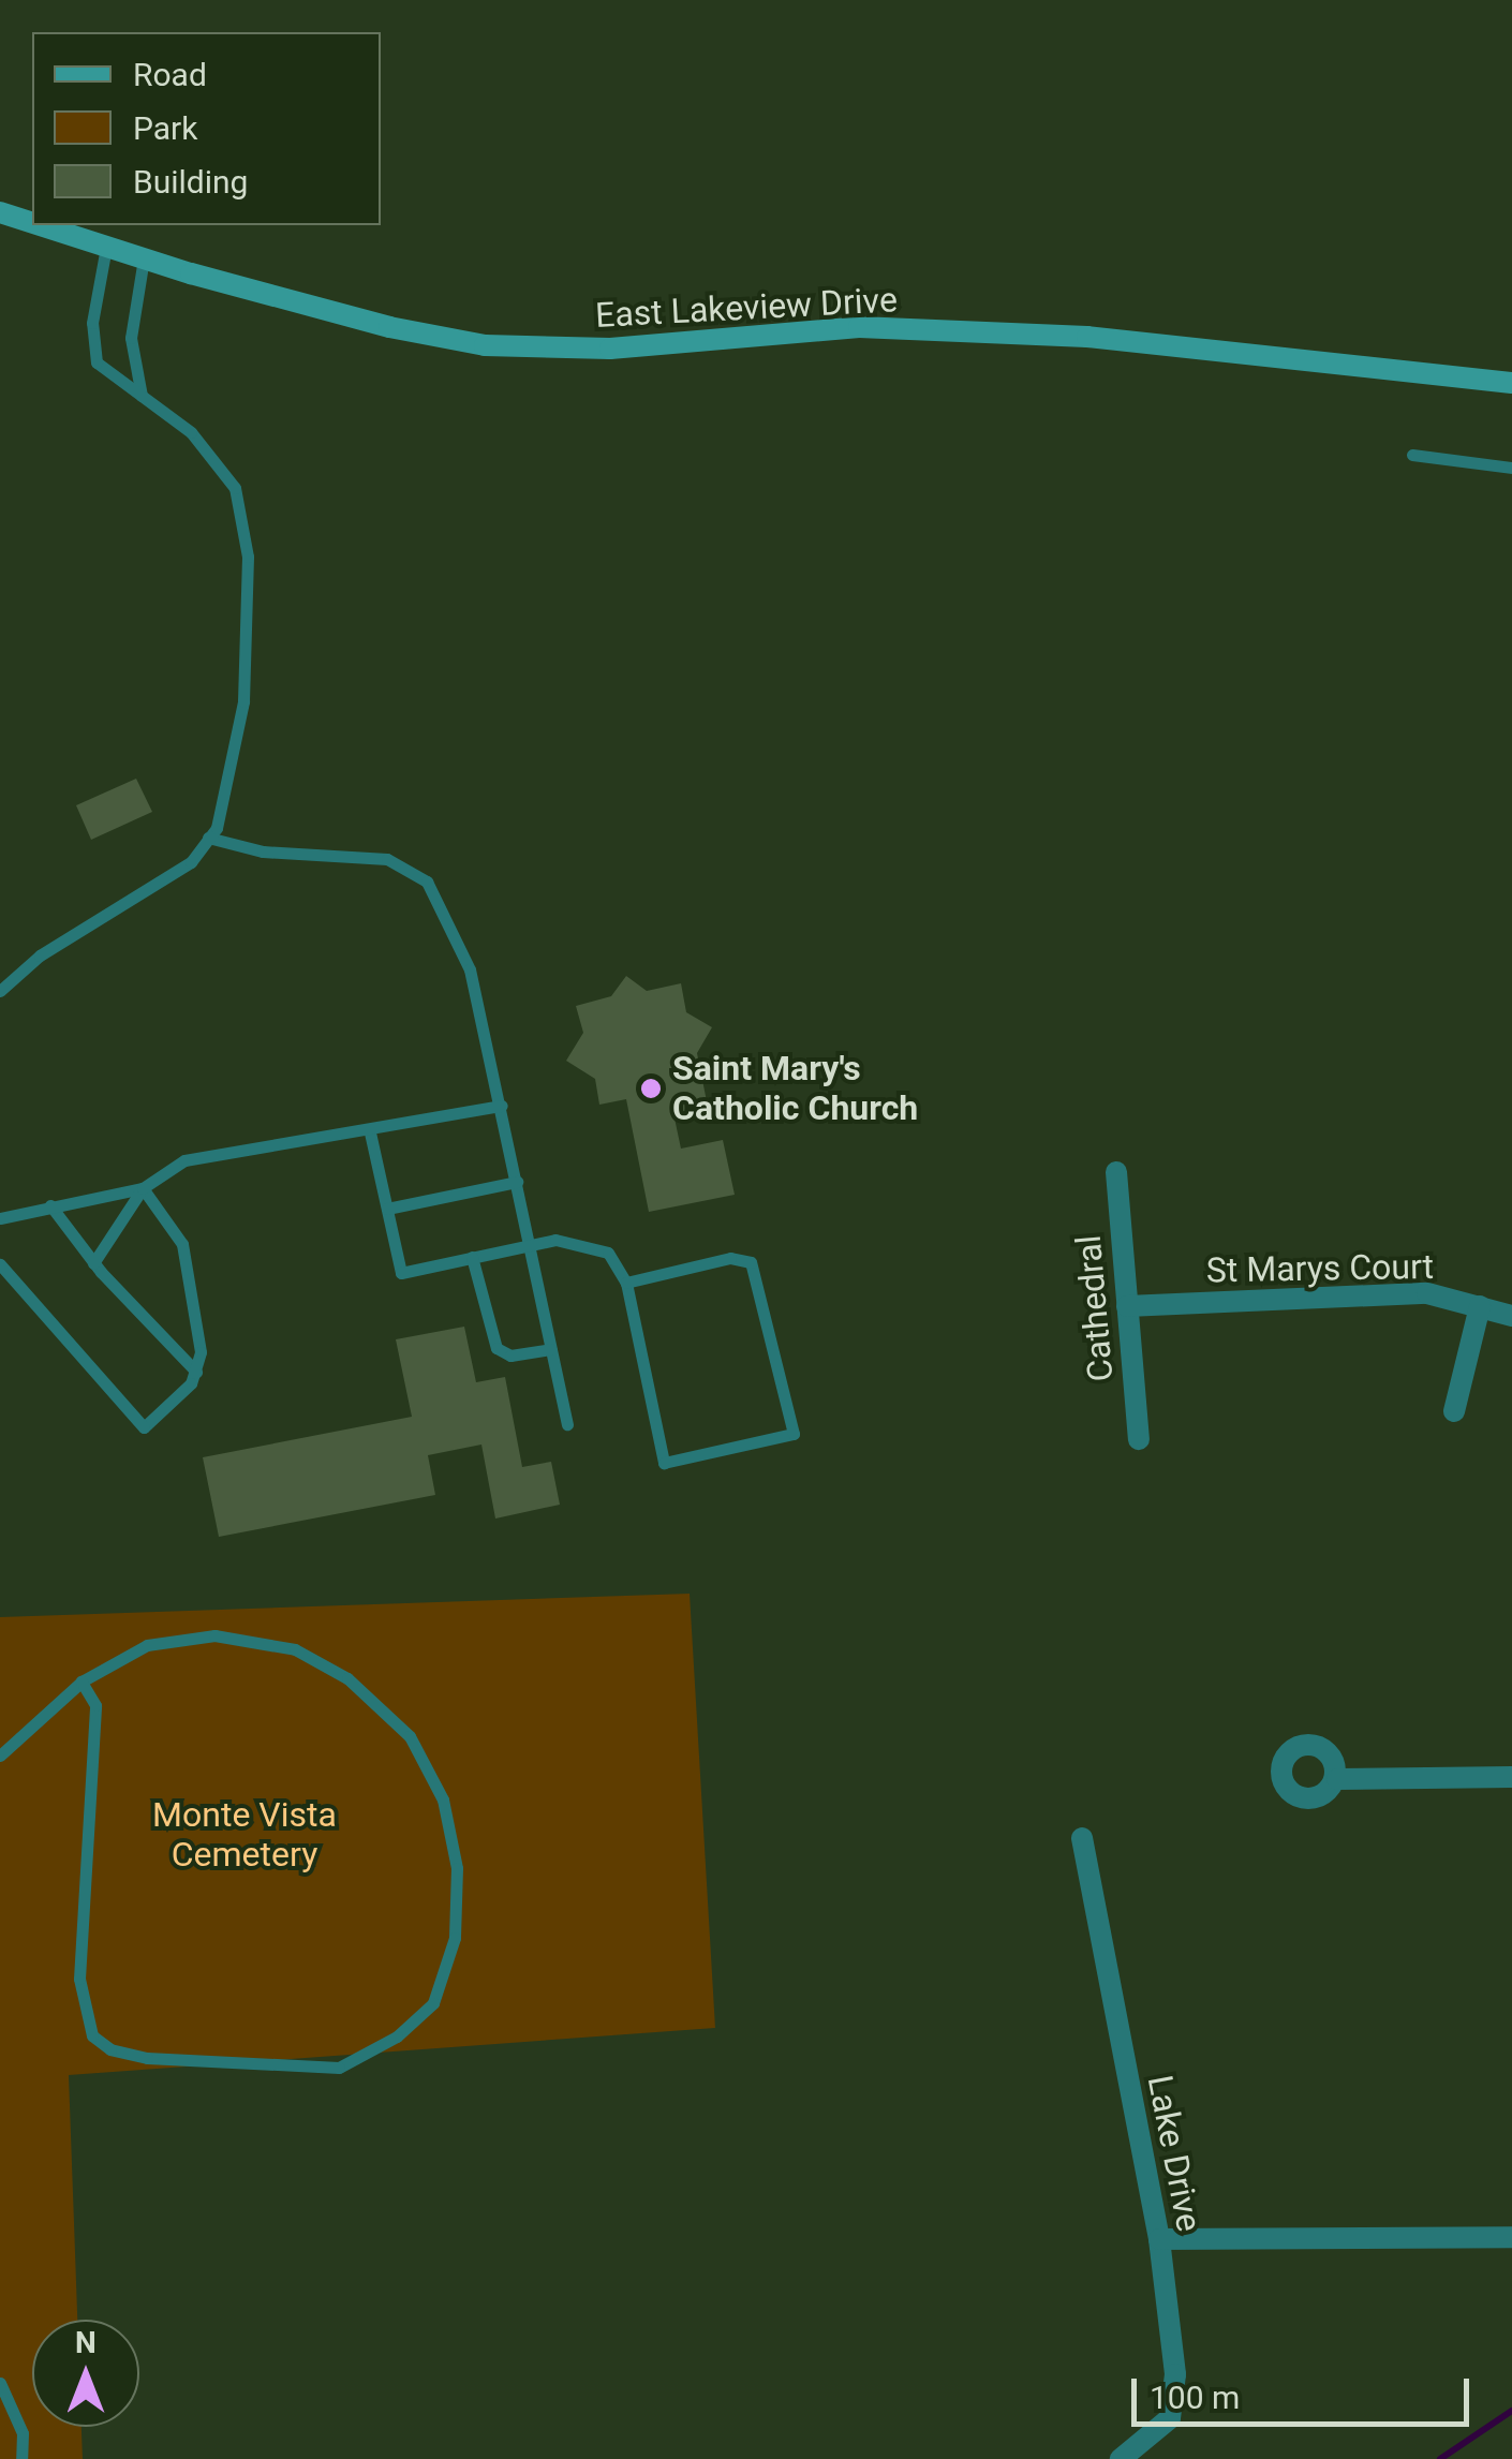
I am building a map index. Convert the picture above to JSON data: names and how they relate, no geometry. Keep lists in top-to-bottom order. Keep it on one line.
{"streets":{"street":["East Lakeview Drive","St Marys Court","Cathedral","Lake Drive"]},"crossings":[["St Marys Court","Cathedral"]],"parks":["Monte Vista Cemetery"],"places":["Saint Mary's Catholic Church"],"legend":["Road","Park","Building"],"scale_bar":"100 m","north":"top"}
